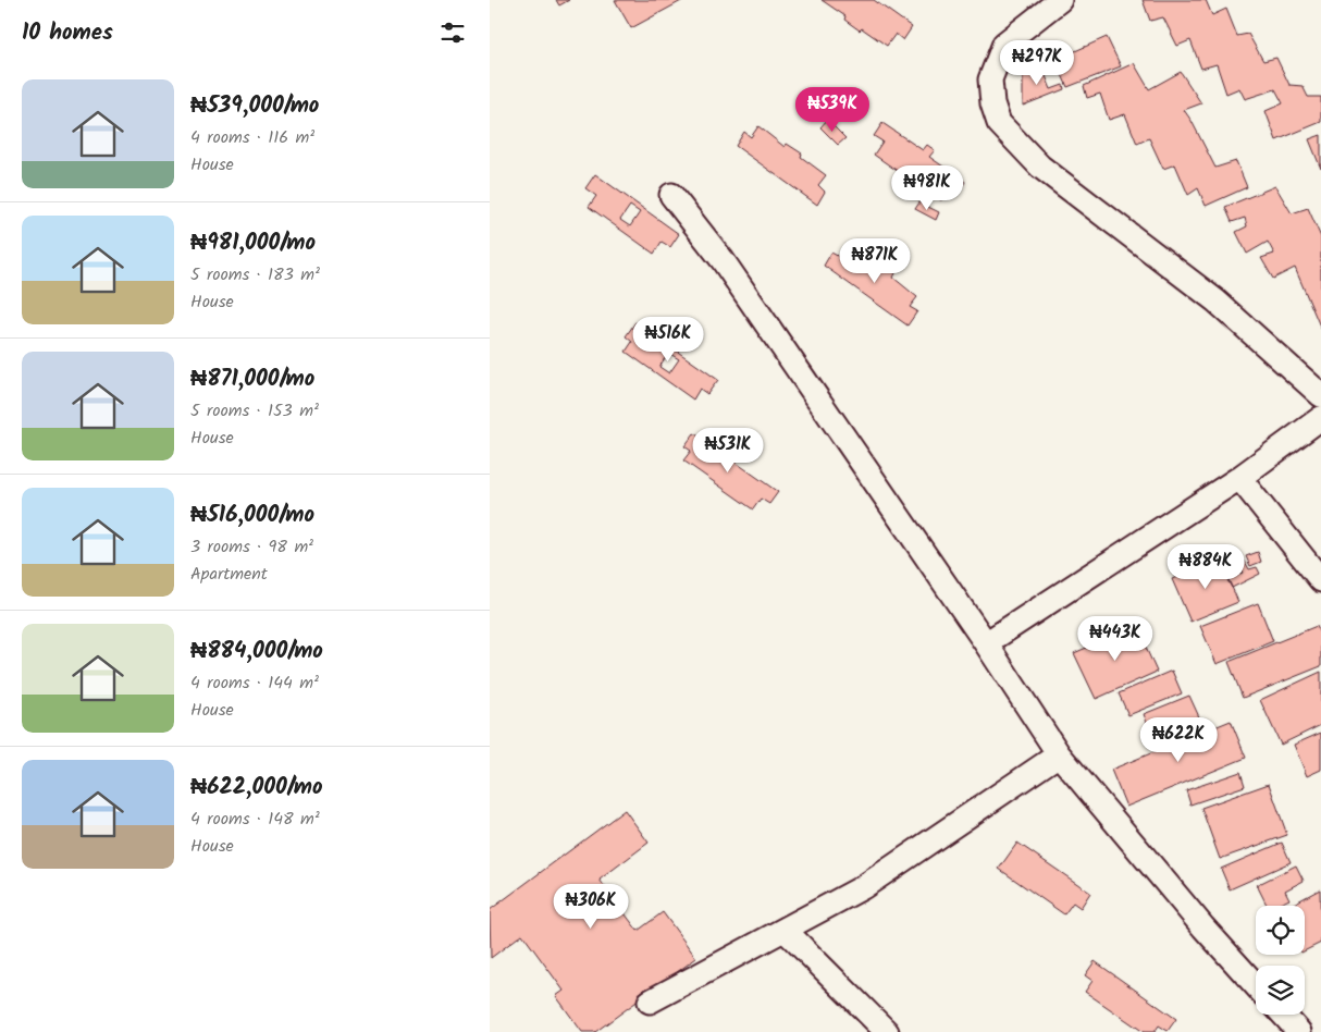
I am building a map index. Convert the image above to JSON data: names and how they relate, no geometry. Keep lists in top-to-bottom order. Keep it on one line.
{"page":{"heading":"10 homes","price":["₦297K","₦539K","₦981K","₦871K","₦516K","₦531K","₦884K","₦443K","₦622K","₦306K"],"list":[{"name":"₦539,000/mo","note":"4 rooms · 116 m² · House"},{"name":"₦981,000/mo","note":"5 rooms · 183 m² · House"},{"name":"₦871,000/mo","note":"5 rooms · 153 m² · House"},{"name":"₦516,000/mo","note":"3 rooms · 98 m² · Apartment"},{"name":"₦884,000/mo","note":"4 rooms · 144 m² · House"},{"name":"₦622,000/mo","note":"4 rooms · 148 m² · House"}]}}
